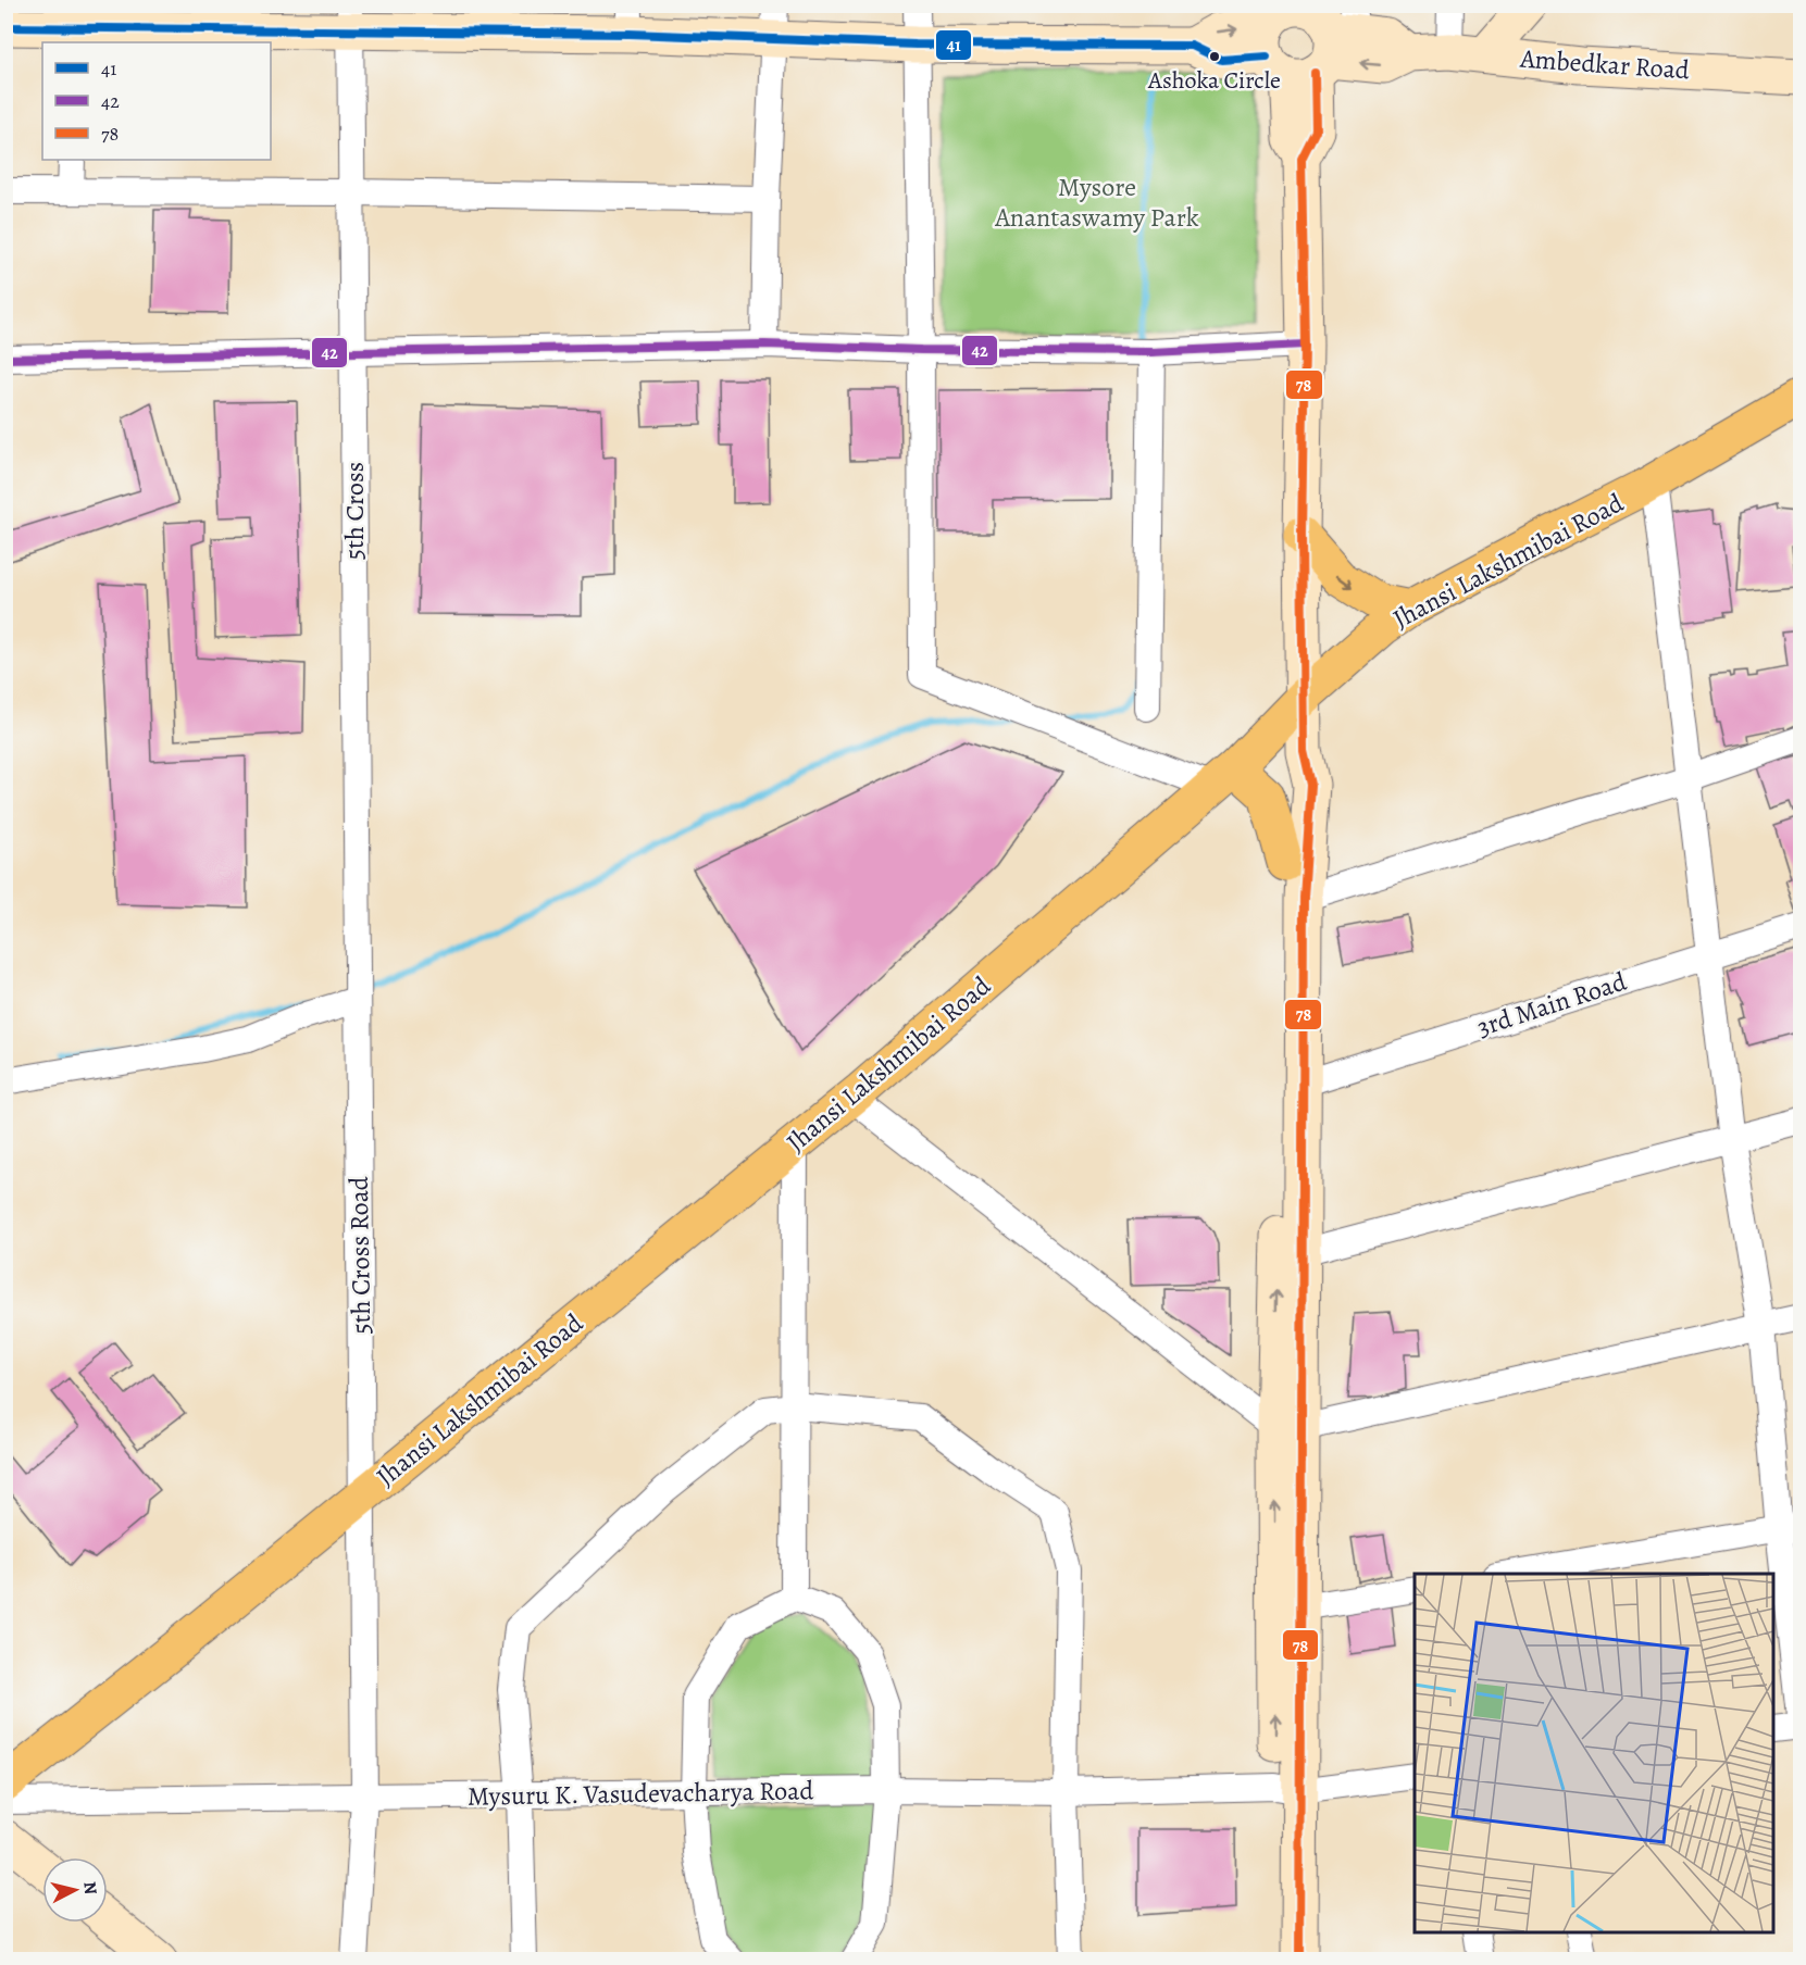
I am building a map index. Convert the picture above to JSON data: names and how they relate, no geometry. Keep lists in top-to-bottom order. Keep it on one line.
{"streets":{"main road":["Jhansi Lakshmibai Road"],"street":["Ambedkar Road","5th Cross","3rd Main Road","5th Cross Road","Mysuru K. Vasudevacharya Road"]},"crossings":[["Ambedkar Road","5th Cross"],["5th Cross","5th Cross Road"],["Jhansi Lakshmibai Road","5th Cross Road"],["5th Cross Road","Mysuru K. Vasudevacharya Road"]],"parks":["Mysore Anantaswamy Park"],"places":["Ashoka Circle"],"lines":["transit line 41","transit line 78","transit line 42"],"legend":["41","42","78"],"north":"right"}
